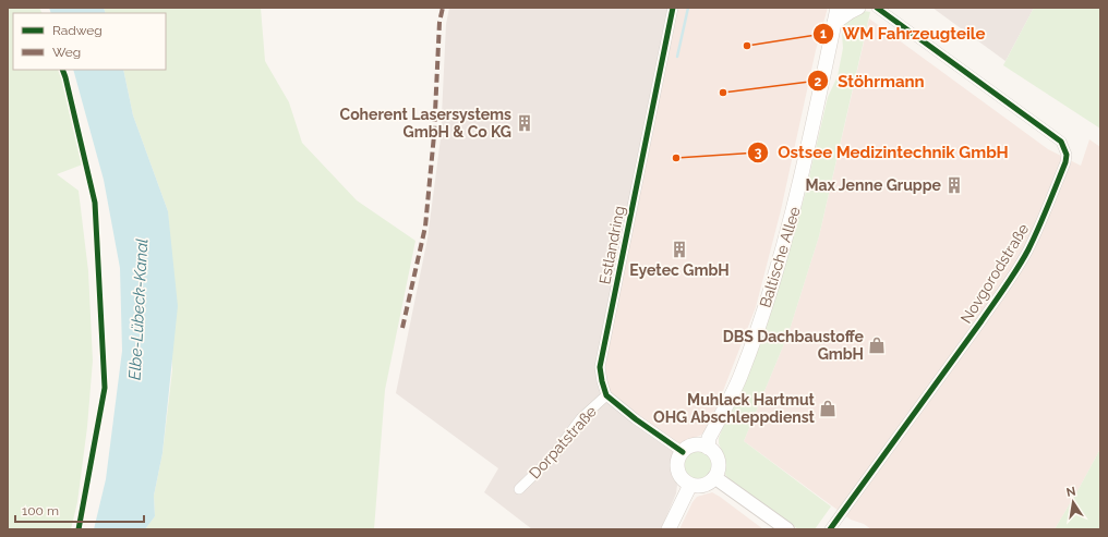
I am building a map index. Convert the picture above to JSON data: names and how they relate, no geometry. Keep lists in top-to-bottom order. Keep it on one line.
{"streets":{"main road":["Baltische Allee"],"street":["Estlandring","Novgorodstraße","Dorpatstraße"]},"crossings":[["Estlandring","Dorpatstraße"]],"water":["Elbe-Lübeck-Kanal"],"places":{"other":["WM Fahrzeugteile","Stöhrmann","Ostsee Medizintechnik GmbH"],"building":["Coherent Lasersystems GmbH & Co KG","Max Jenne Gruppe","Eyetec GmbH"],"shop":["DBS Dachbaustoffe GmbH","Muhlack Hartmut OHG Abschleppdienst"]},"legend":["Radweg","Weg"],"scale_bar":"100 m","north":"top"}
